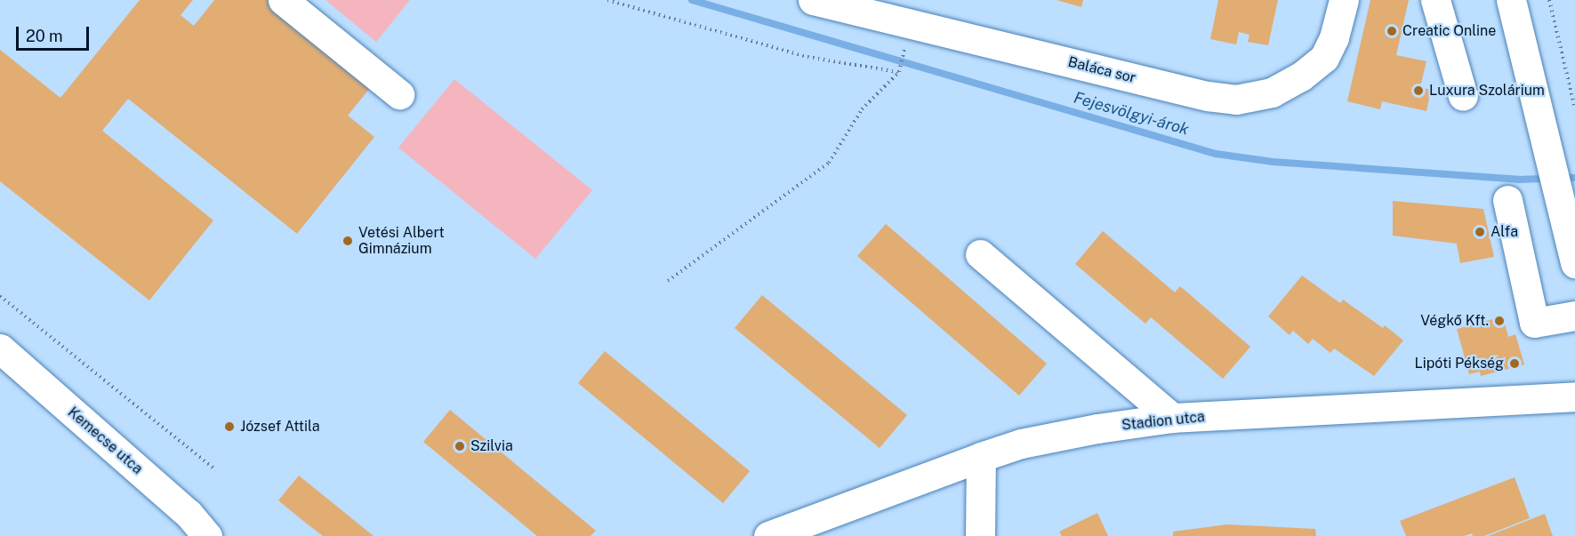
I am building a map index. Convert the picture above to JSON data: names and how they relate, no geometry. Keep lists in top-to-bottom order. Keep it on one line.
{"streets":{"street":["Baláca sor","Stadion utca","Kemecse utca"]},"water":["Fejesvölgyi-árok"],"places":["Creatic Online","Luxura Szolárium","Alfa","Vetési Albert Gimnázium","Végkő Kft.","Lipóti Pékség","József Attila","Szilvia"],"scale_bar":"20 m"}
